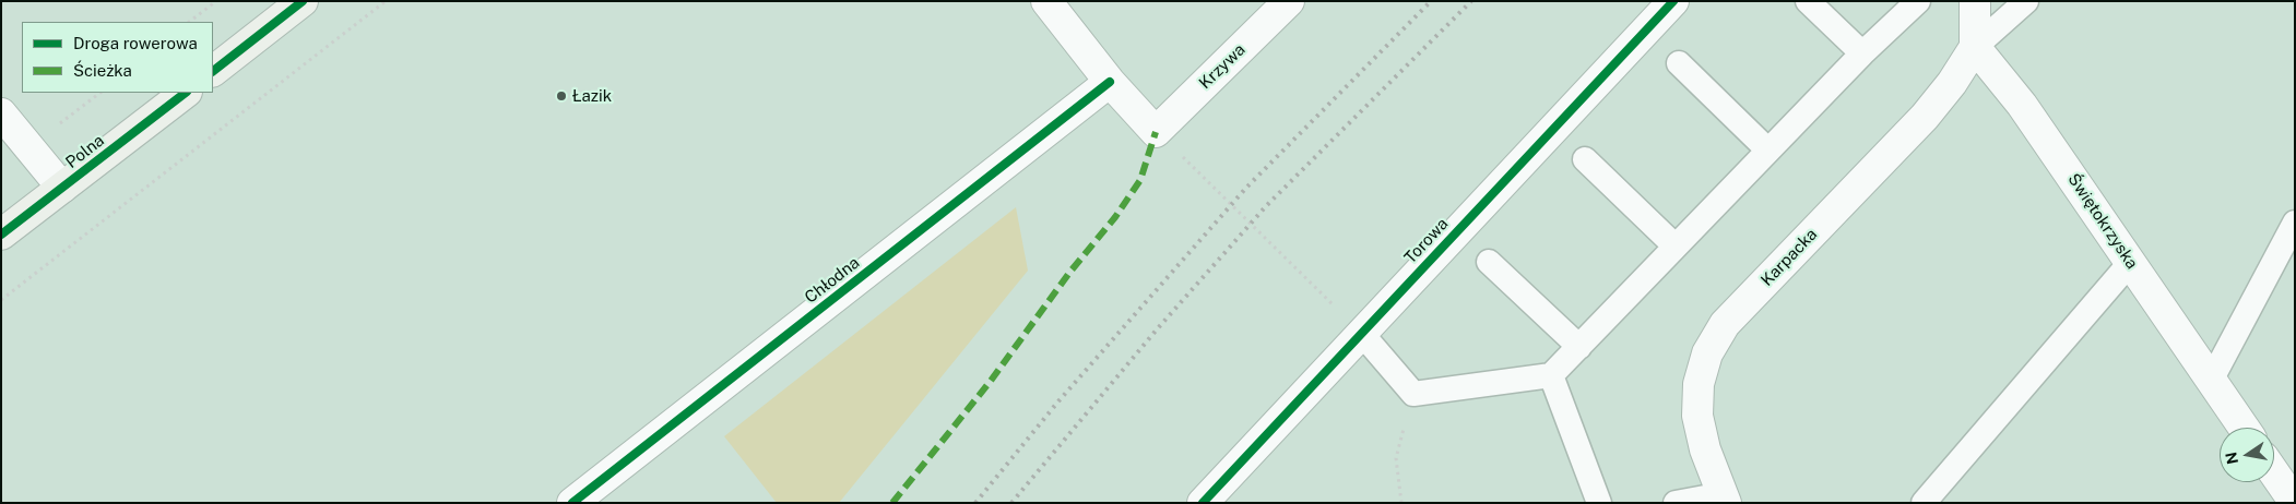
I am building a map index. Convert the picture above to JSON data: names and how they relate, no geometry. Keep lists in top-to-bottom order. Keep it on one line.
{"streets":{"street":["Krzywa","Polna","Świętokrzyska","Torowa","Karpacka","Chłodna"]},"crossings":[["Świętokrzyska","Karpacka"]],"places":["Łazik"],"legend":["Droga rowerowa","Ścieżka"],"north":"left"}
